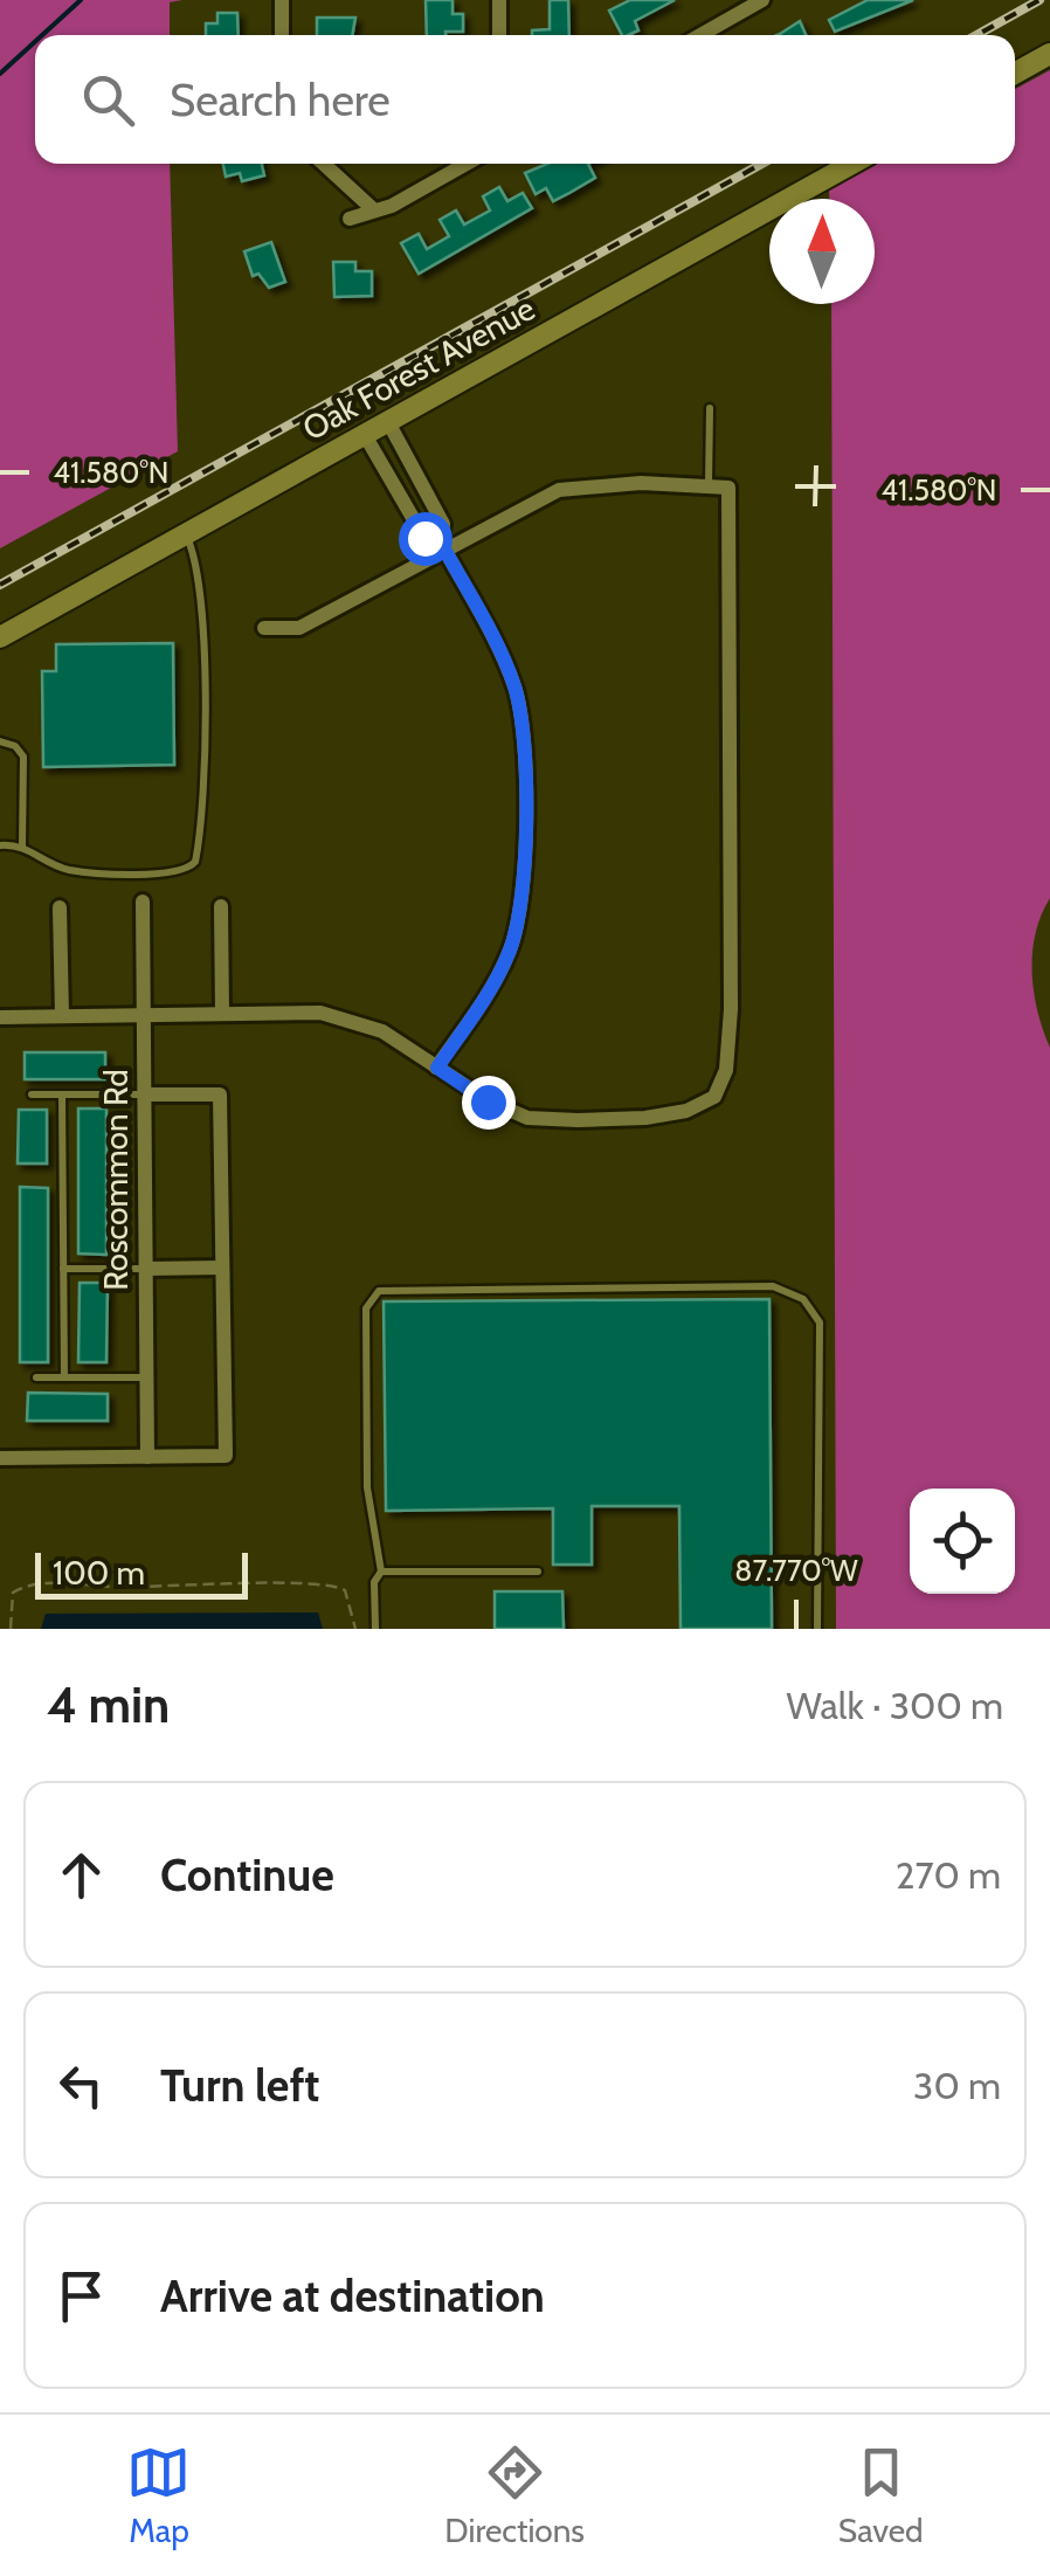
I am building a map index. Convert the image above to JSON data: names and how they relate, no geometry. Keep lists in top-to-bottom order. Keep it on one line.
{"streets":{"street":["Oak Forest Avenue","Roscommon Rd"]},"scale_bar":"100 m","north":"top","page":{"search":"Search here","scale":"100 m","heading":["4 min","Walk · 300 m"],"list":[["Continue","270 m"],["Turn left","30 m"],"Arrive at destination"],"nav":["Map","Directions","Saved"]},"coordinates":["41.580°N","87.770°W"]}
